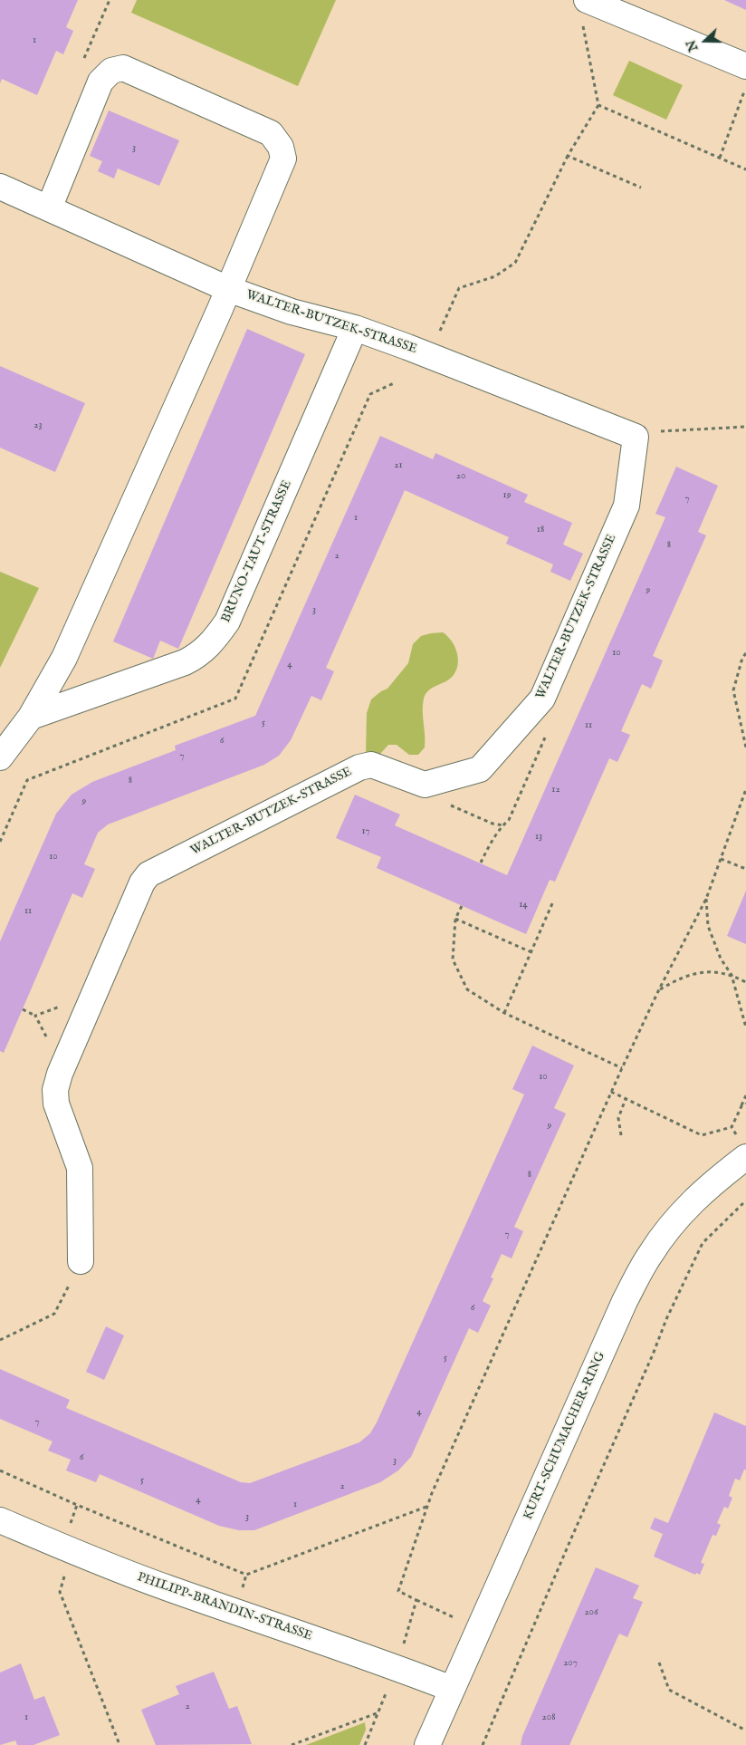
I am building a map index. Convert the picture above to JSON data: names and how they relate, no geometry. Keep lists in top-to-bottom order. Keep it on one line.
{"streets":{"street":["WALTER-BUTZEK-STRASSE","BRUNO-TAUT-STRASSE","KURT-SCHUMACHER-RING","PHILIPP-BRANDIN-STRASSE"]},"crossings":[["WALTER-BUTZEK-STRASSE","BRUNO-TAUT-STRASSE"],["KURT-SCHUMACHER-RING","PHILIPP-BRANDIN-STRASSE"]],"house_numbers":["1","3","23","21","20","19","7","1","18","8","2","9","3","10","4","5","11","6","7","8","12","9","17","13","10","14","11","10","9","8","7","6","5","4","7","6","3","5","2","4","1","3","206","207","2","1","208"],"north":"left"}
